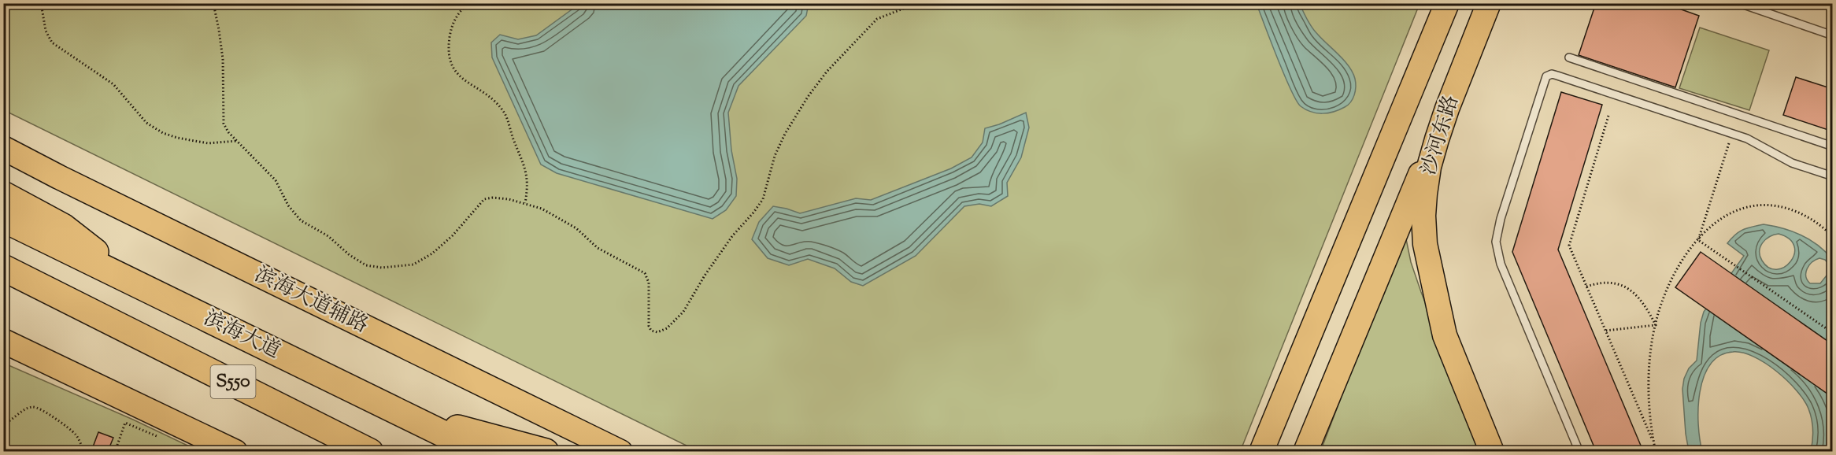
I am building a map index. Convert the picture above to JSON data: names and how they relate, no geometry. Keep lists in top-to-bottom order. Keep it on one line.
{"streets":{"highway":["滨海大道","S550"],"main road":["沙河东路","滨海大道辅路"]}}
